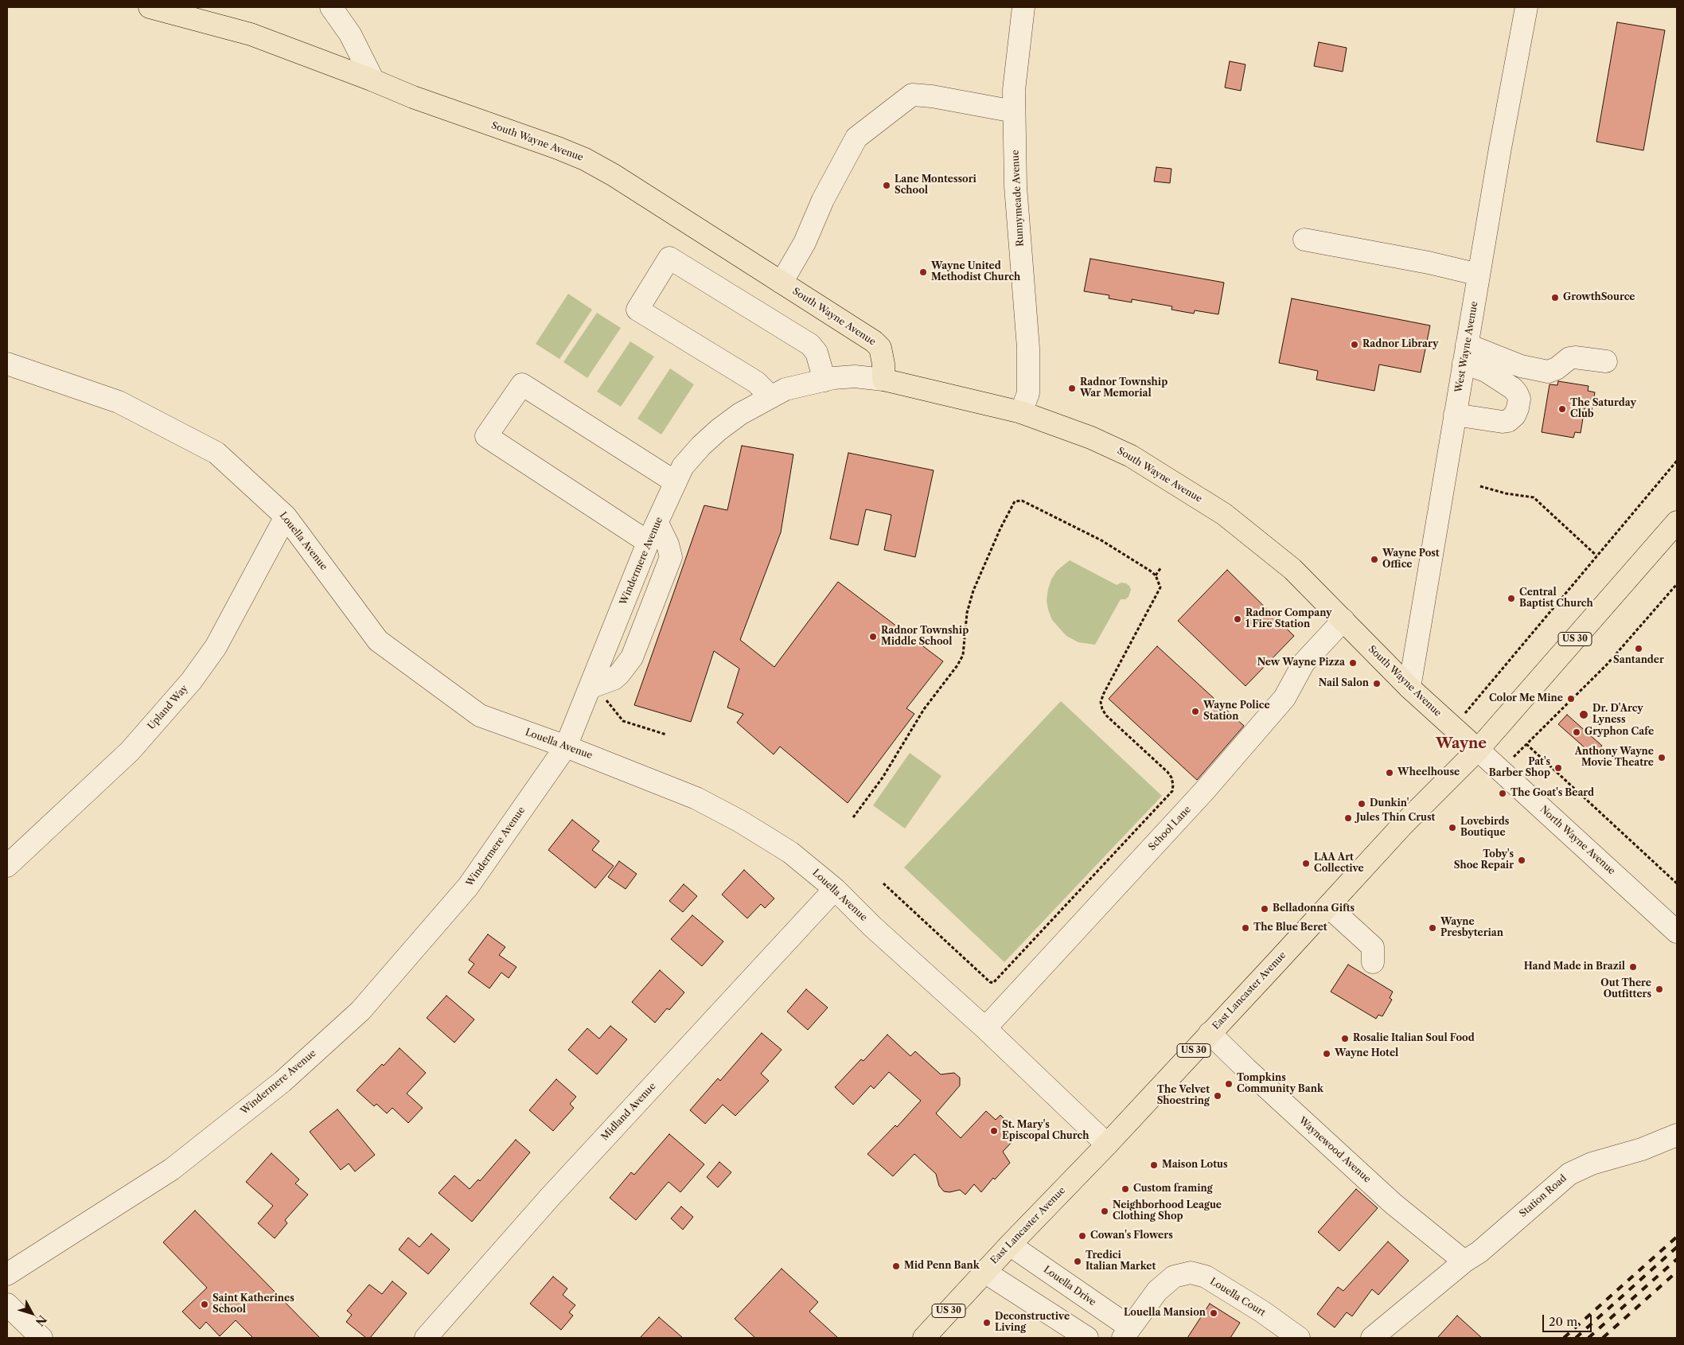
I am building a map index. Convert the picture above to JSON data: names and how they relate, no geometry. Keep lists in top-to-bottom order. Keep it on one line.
{"streets":{"main road":["South Wayne Avenue","US 30","East Lancaster Avenue"],"street":["Runnymeade Avenue","West Wayne Avenue","Louella Avenue","Windermere Avenue","Upland Way","School Lane","North Wayne Avenue","Midland Avenue","Waynewood Avenue","Station Road","Louella Drive","Louella Court"]},"crossings":[["South Wayne Avenue","Runnymeade Avenue"],["South Wayne Avenue","West Wayne Avenue"],["South Wayne Avenue","Windermere Avenue"],["South Wayne Avenue","US 30"],["South Wayne Avenue","School Lane"],["South Wayne Avenue","North Wayne Avenue"],["South Wayne Avenue","East Lancaster Avenue"],["Louella Avenue","Windermere Avenue"],["Louella Avenue","Upland Way"],["Louella Avenue","School Lane"],["Louella Avenue","East Lancaster Avenue"],["Louella Avenue","Midland Avenue"],["US 30","North Wayne Avenue"],["US 30","East Lancaster Avenue"],["North Wayne Avenue","East Lancaster Avenue"],["East Lancaster Avenue","Waynewood Avenue"],["East Lancaster Avenue","Louella Drive"],["Waynewood Avenue","Station Road"],["Louella Drive","Louella Court"]],"districts":["Wayne"],"places":["Lane Montessori School","Wayne United Methodist Church","GrowthSource","Radnor Library","Radnor Township War Memorial","The Saturday Club","Wayne Post Office","Central Baptist Church","Radnor Company 1 Fire Station","Radnor Township Middle School","Santander","New Wayne Pizza","Nail Salon","Color Me Mine","Wayne Police Station","Dr. D'Arcy Lyness","Gryphon Cafe","Anthony Wayne Movie Theatre","Pat's Barber Shop","Wheelhouse","The Goat's Beard","Dunkin'","Jules Thin Crust","Lovebirds Boutique","Toby's Shoe Repair","LAA Art Collective","Belladonna Gifts","The Blue Beret","Wayne Presbyterian","Hand Made in Brazil","Out There Outfitters","Rosalie Italian Soul Food","Wayne Hotel","Tompkins Community Bank","The Velvet Shoestring","St. Mary's Episcopal Church","Maison Lotus","Custom framing","Neighborhood League Clothing Shop","Cowan's Flowers","Tredici Italian Market","Mid Penn Bank","Saint Katherines School","Louella Mansion","Deconstructive Living"],"scale_bar":"20 m","north":"bottom right"}
